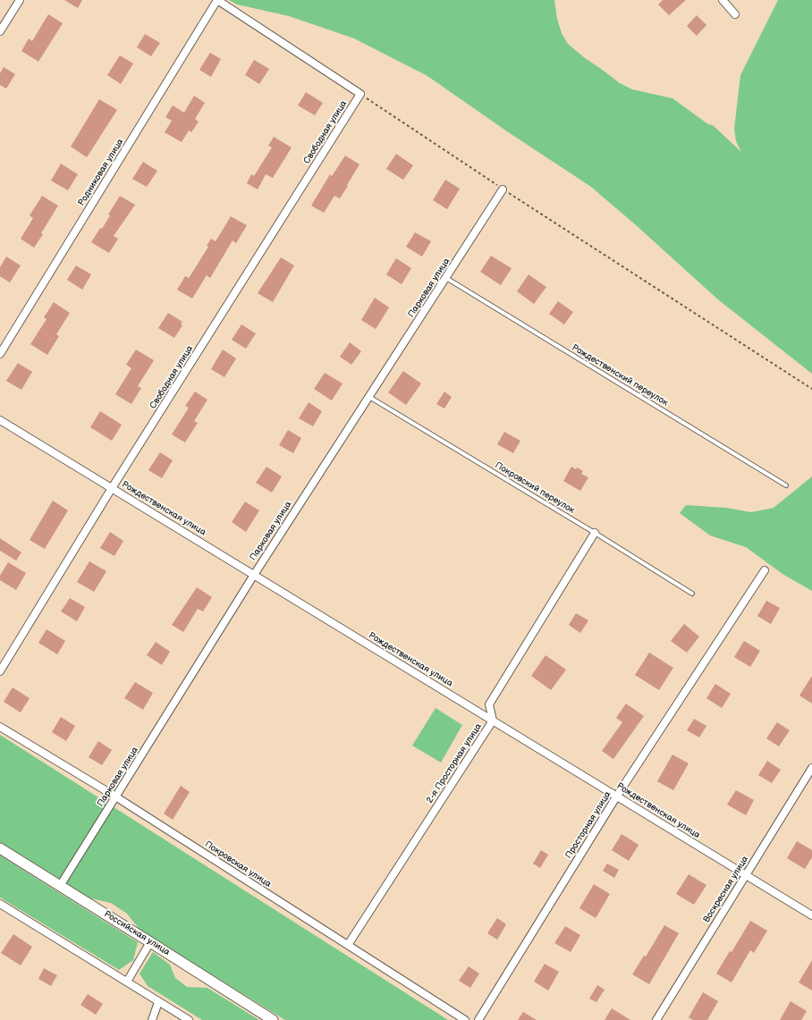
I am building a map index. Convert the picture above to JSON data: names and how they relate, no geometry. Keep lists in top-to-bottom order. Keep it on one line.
{"streets":{"main road":["Российская улица"],"street":["Свободная улица","Родниковая улица","Парковая улица","Рождественская улица","2-я Просторная улица","Просторная улица","Покровская улица","Воскресная улица"],"lane":["Рождественский переулок","Покровский переулок"]},"crossings":[["Свободная улица","Рождественская улица"],["Парковая улица","Рождественский переулок"],["Парковая улица","Покровский переулок"],["Парковая улица","Рождественская улица"],["Парковая улица","Покровская улица"],["Парковая улица","Российская улица"],["Покровский переулок","2-я Просторная улица"],["Рождественская улица","2-я Просторная улица"],["Рождественская улица","Просторная улица"],["Рождественская улица","Воскресная улица"],["2-я Просторная улица","Покровская улица"]]}
